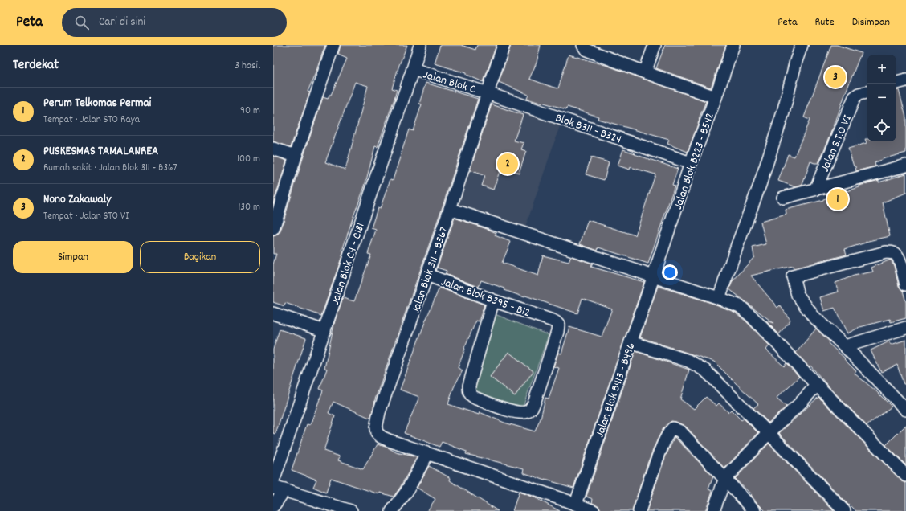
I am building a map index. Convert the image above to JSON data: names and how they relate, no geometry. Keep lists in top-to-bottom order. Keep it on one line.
{"streets":{"street":["Jalan Blok C","Blok B311 - B324","Jalan S.T.O VI","Jalan Blok B223 - B542","Jalan Blok C4 - C181","Jalan Blok 311 - B367","Jalan Blok B395 - B12","Jalan Blok B413 - B496"]},"crossings":[["Jalan Blok C","Blok B311 - B324"],["Jalan Blok C","Jalan Blok C4 - C181"],["Jalan Blok C","Jalan Blok 311 - B367"],["Blok B311 - B324","Jalan Blok B223 - B542"],["Blok B311 - B324","Jalan Blok 311 - B367"],["Jalan Blok B223 - B542","Jalan Blok B413 - B496"],["Jalan Blok 311 - B367","Jalan Blok B395 - B12"]],"page":{"header":"Peta","search":"Cari di sini","nav":["Peta","Rute","Disimpan"],"heading":["Terdekat","3 hasil"],"map_buttons":["+","−"],"pins":["3","2","1"],"list":[{"mark":"1","name":"Perum Telkomas Permai","note":"Tempat · Jalan STO Raya","value":"90 m"},{"mark":"2","name":"PUSKESMAS TAMALANREA","note":"Rumah sakit · Jalan Blok 311 - B367","value":"100 m"},{"mark":"3","name":"Nono Zakawaly","note":"Tempat · Jalan STO VI","value":"130 m"}],"buttons":["Simpan","Bagikan"]}}
